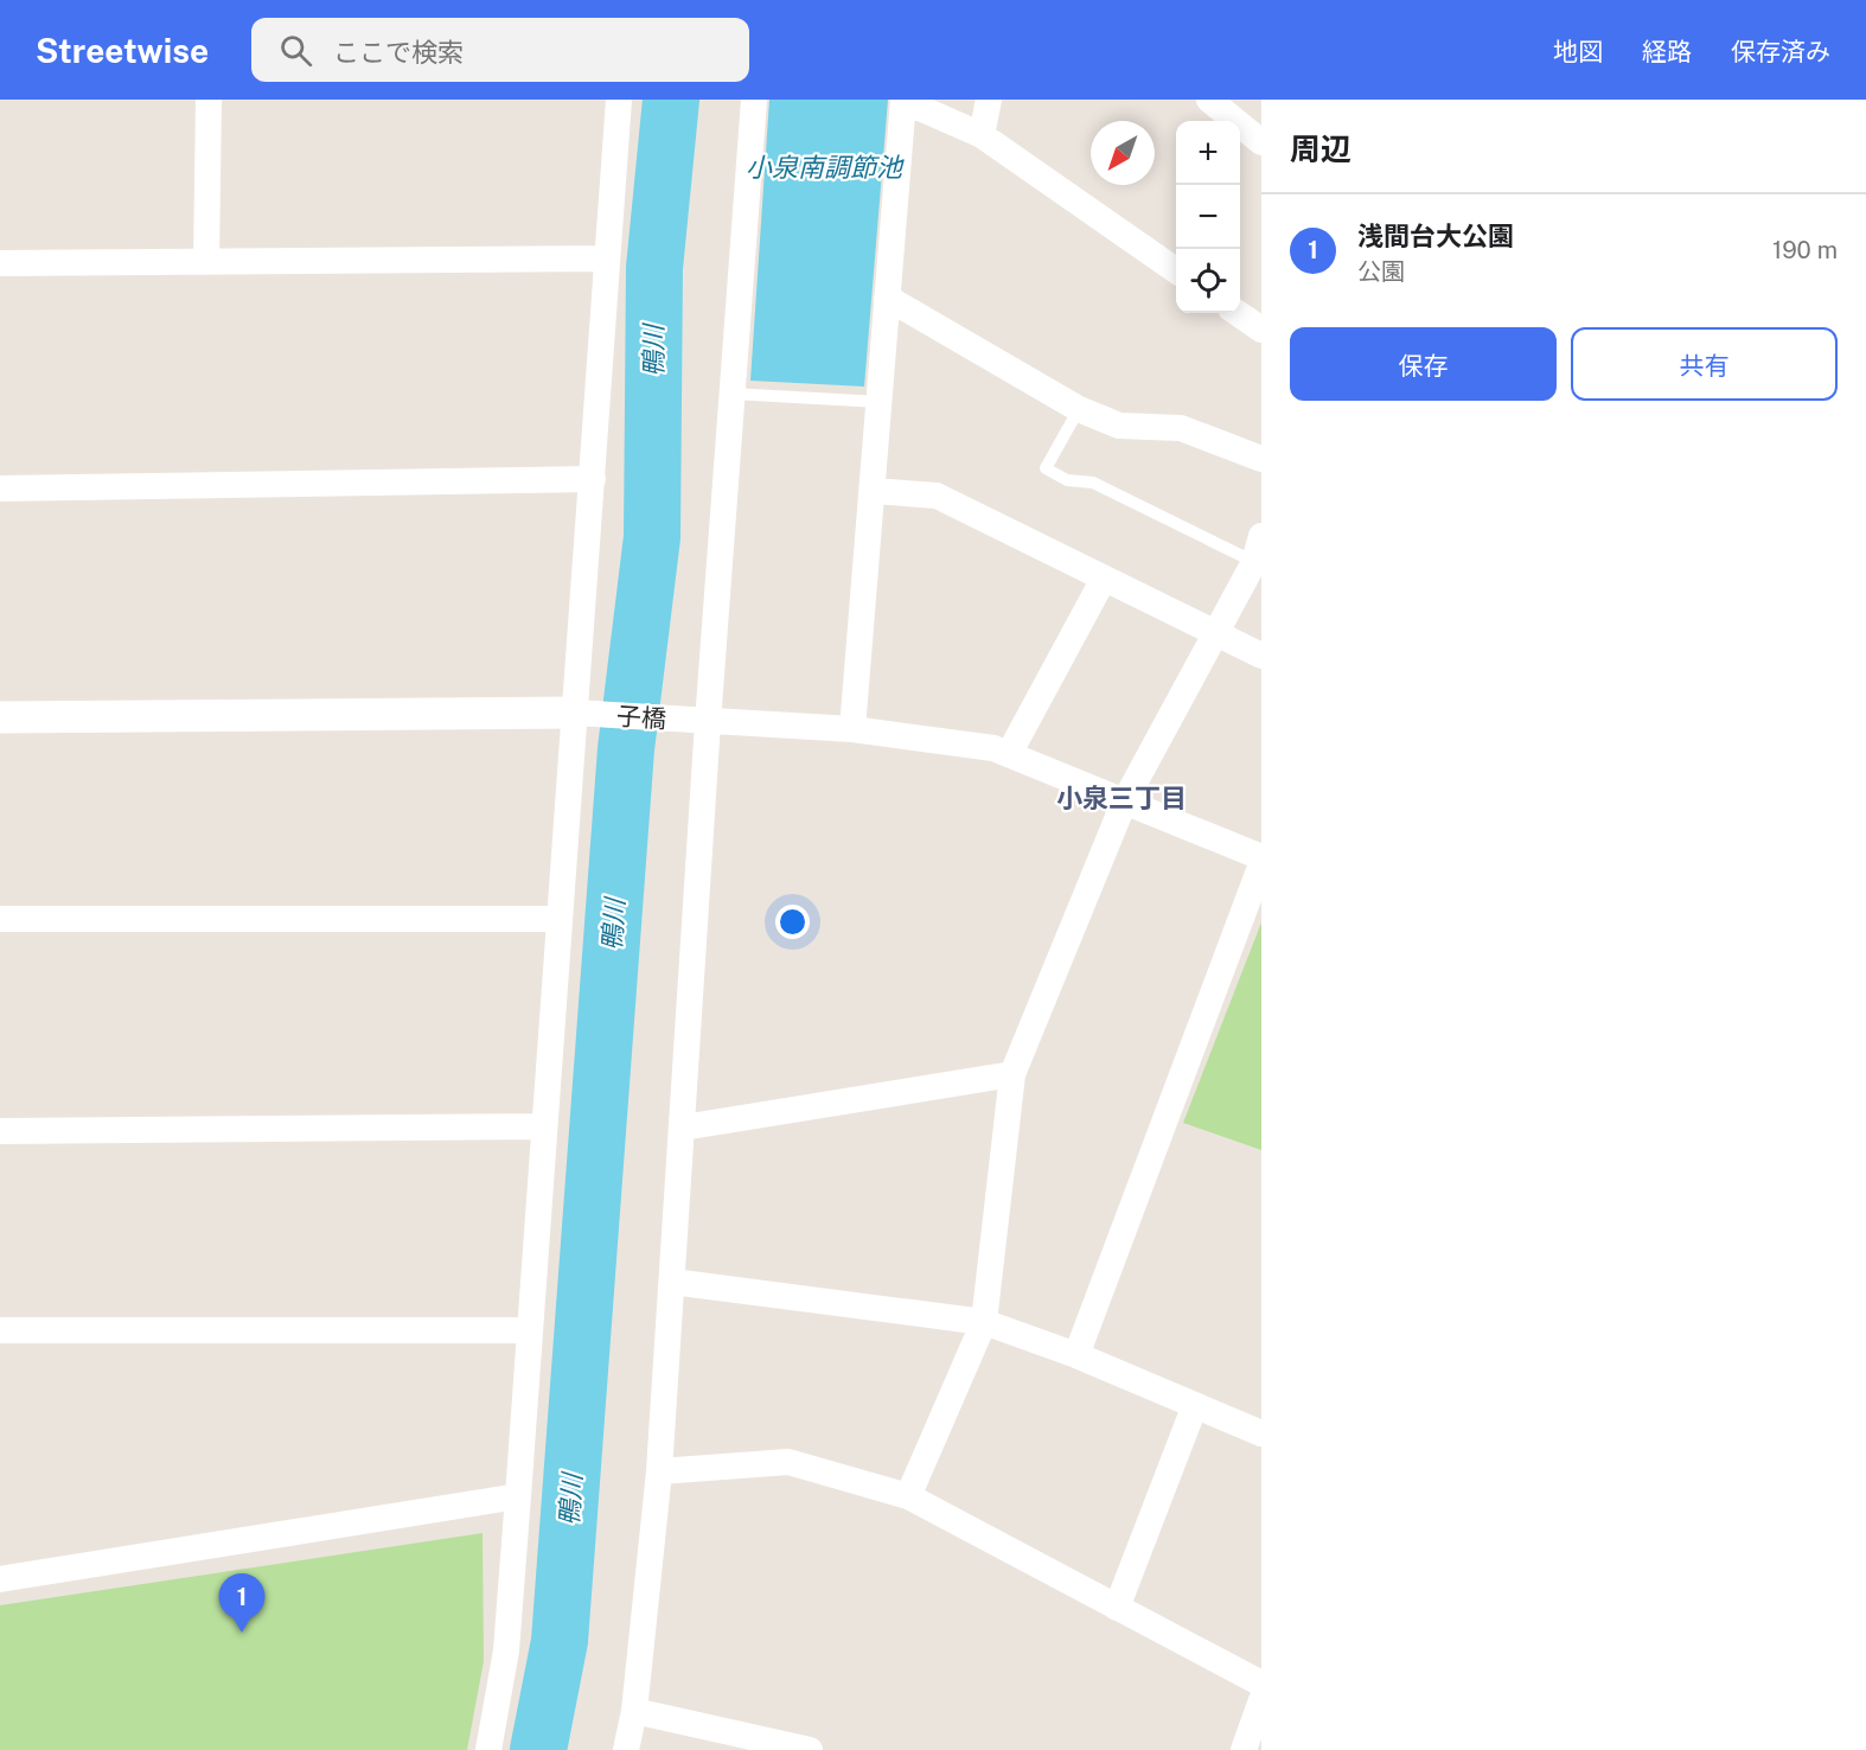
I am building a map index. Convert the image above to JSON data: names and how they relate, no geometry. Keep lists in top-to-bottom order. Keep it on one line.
{"streets":{"street":["子橋"]},"districts":["小泉三丁目"],"water":["小泉南調節池","鴨川"],"north":"bottom left","page":{"header":"Streetwise","search":"ここで検索","nav":["地図","経路","保存済み"],"heading":"周辺","map_buttons":["+","−"],"list":[{"mark":"1","name":"浅間台大公園","note":"公園","value":"190 m"}],"buttons":["保存","共有"],"pins":"1"}}
